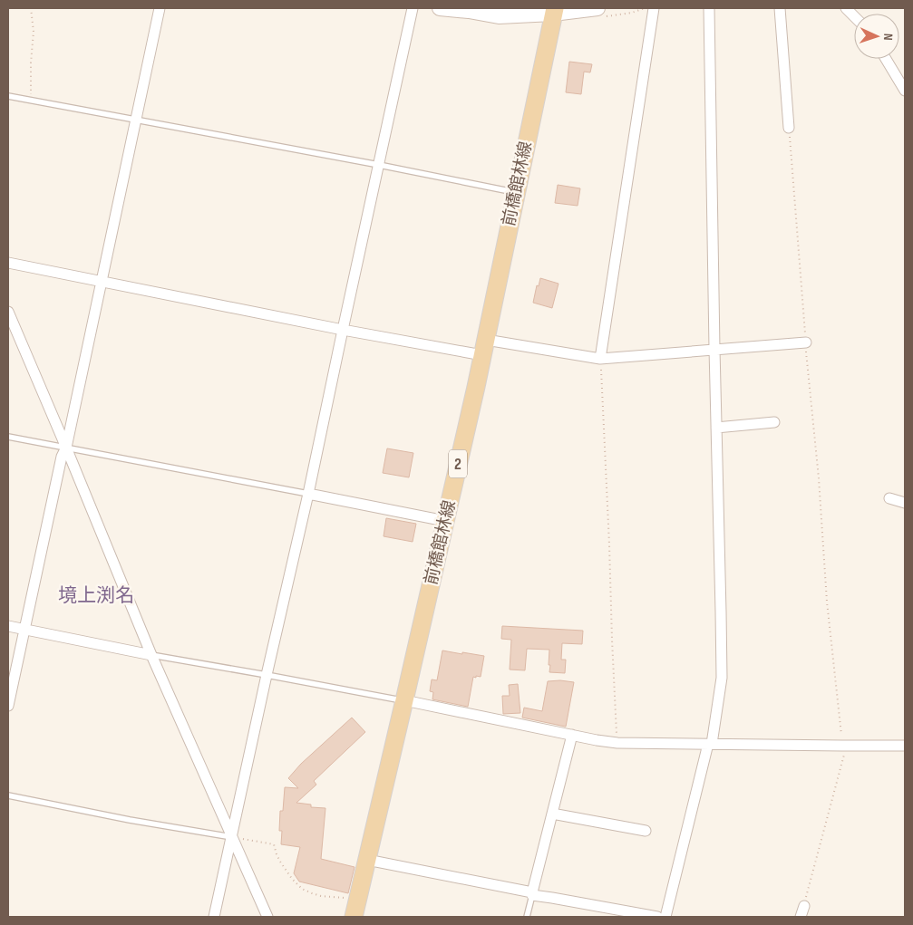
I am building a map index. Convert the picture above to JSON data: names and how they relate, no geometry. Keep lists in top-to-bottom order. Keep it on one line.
{"streets":{"main road":["前橋館林線","2"]},"districts":["境上渕名"],"north":"right"}
